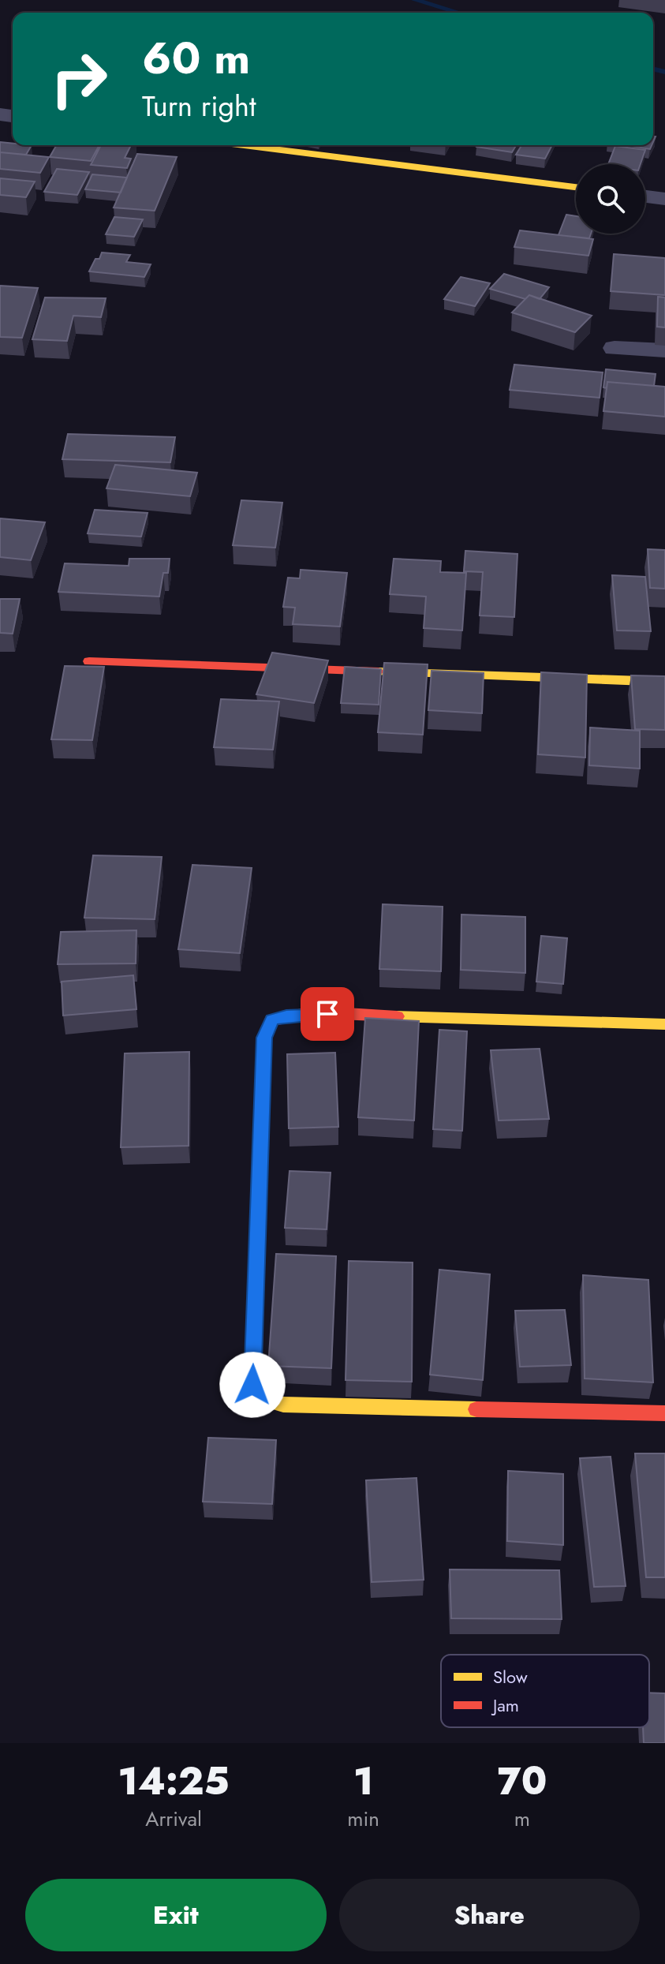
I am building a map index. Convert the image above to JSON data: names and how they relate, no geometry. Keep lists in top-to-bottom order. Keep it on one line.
{"legend":["Slow","Jam"],"page":{"turn":["60 m","Turn right"],"eta":["14:25","Arrival","1","min","70","m"],"buttons":["Exit","Share"]}}
